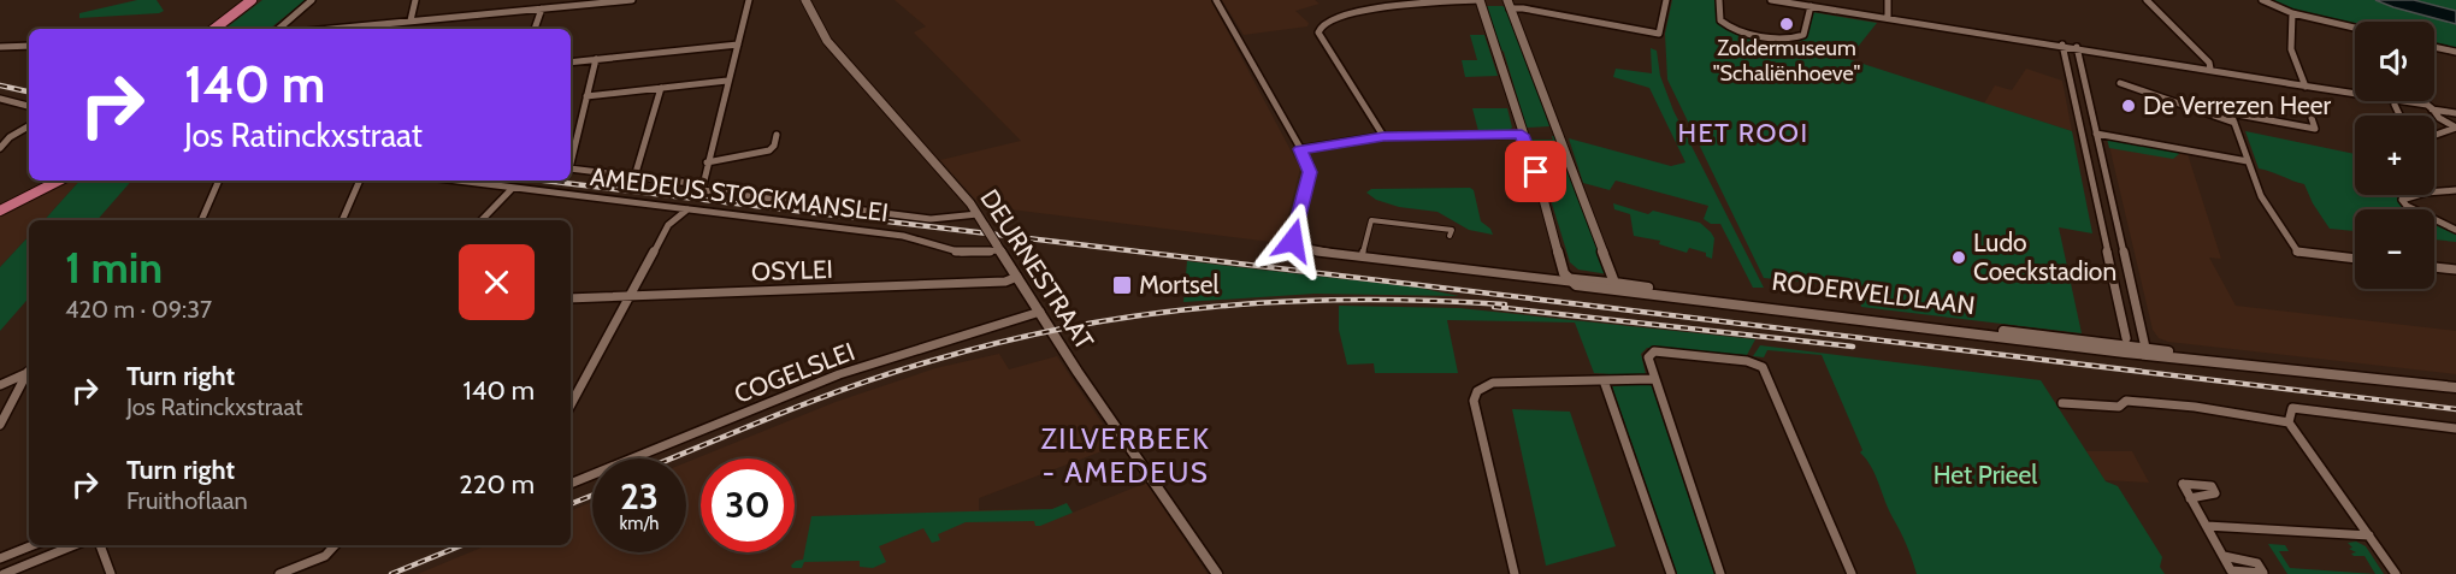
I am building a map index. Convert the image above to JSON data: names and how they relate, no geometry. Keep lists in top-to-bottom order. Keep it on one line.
{"streets":{"street":["AMEDEUS STOCKMANSLEI","DEURNESTRAAT","OSYLEI","RODERVELDLAAN","COGELSLEI"]},"crossings":[["AMEDEUS STOCKMANSLEI","DEURNESTRAAT"],["DEURNESTRAAT","OSYLEI"],["DEURNESTRAAT","COGELSLEI"]],"districts":["HET ROOI","ZILVERBEEK - AMEDEUS"],"parks":["Het Prieel"],"places":{"other":["Zoldermuseum \"Schaliënhoeve\"","De Verrezen Heer","Ludo Coeckstadion"],"transit":["Mortsel"]},"page":{"map_buttons":["+","−"],"turn":["140 m","Jos Ratinckxstraat"],"heading":["1 min","420 m · 09:37"],"list":[{"name":"Turn right","note":"Jos Ratinckxstraat","value":"140 m"},{"name":"Turn right","note":"Fruithoflaan","value":"220 m"}],"speed":"23 km/h","limit":"30"}}
